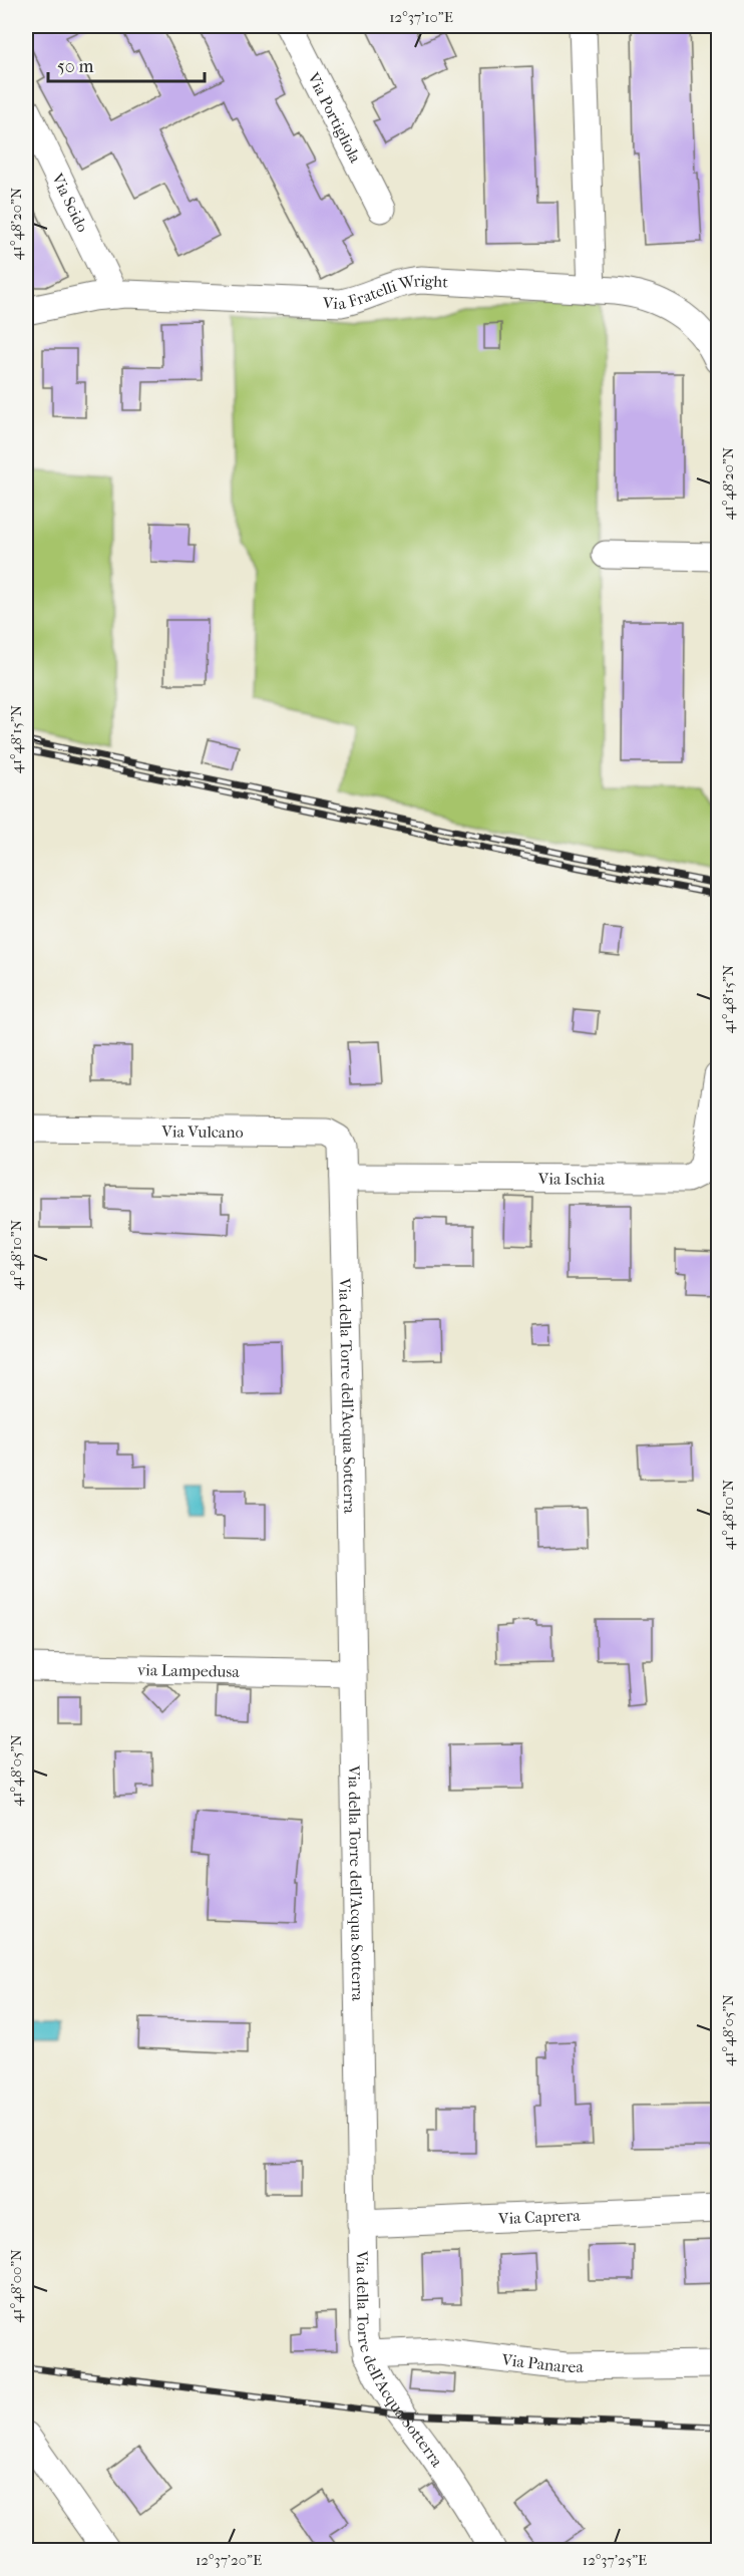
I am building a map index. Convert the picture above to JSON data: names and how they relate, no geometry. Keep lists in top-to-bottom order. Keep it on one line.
{"streets":{"street":["Via Portigliola","Via Scido","Via Fratelli Wright","Via Vulcano","Via Ischia","Via della Torre dell'Acqua Sotterra","via Lampedusa","Via Caprera","Via Panarea"]},"crossings":[["Via Scido","Via Fratelli Wright"],["Via Vulcano","Via Ischia"],["Via Vulcano","Via della Torre dell'Acqua Sotterra"],["Via Ischia","Via della Torre dell'Acqua Sotterra"],["Via della Torre dell'Acqua Sotterra","via Lampedusa"],["Via della Torre dell'Acqua Sotterra","Via Caprera"],["Via della Torre dell'Acqua Sotterra","Via Panarea"]],"scale_bar":"50 m","coordinates":["12°37'10\"E","41°48'20\"N","41°48'15\"N","41°48'10\"N","41°48'05\"N","41°48'00\"N","12°37'20\"E","12°37'25\"E"]}
